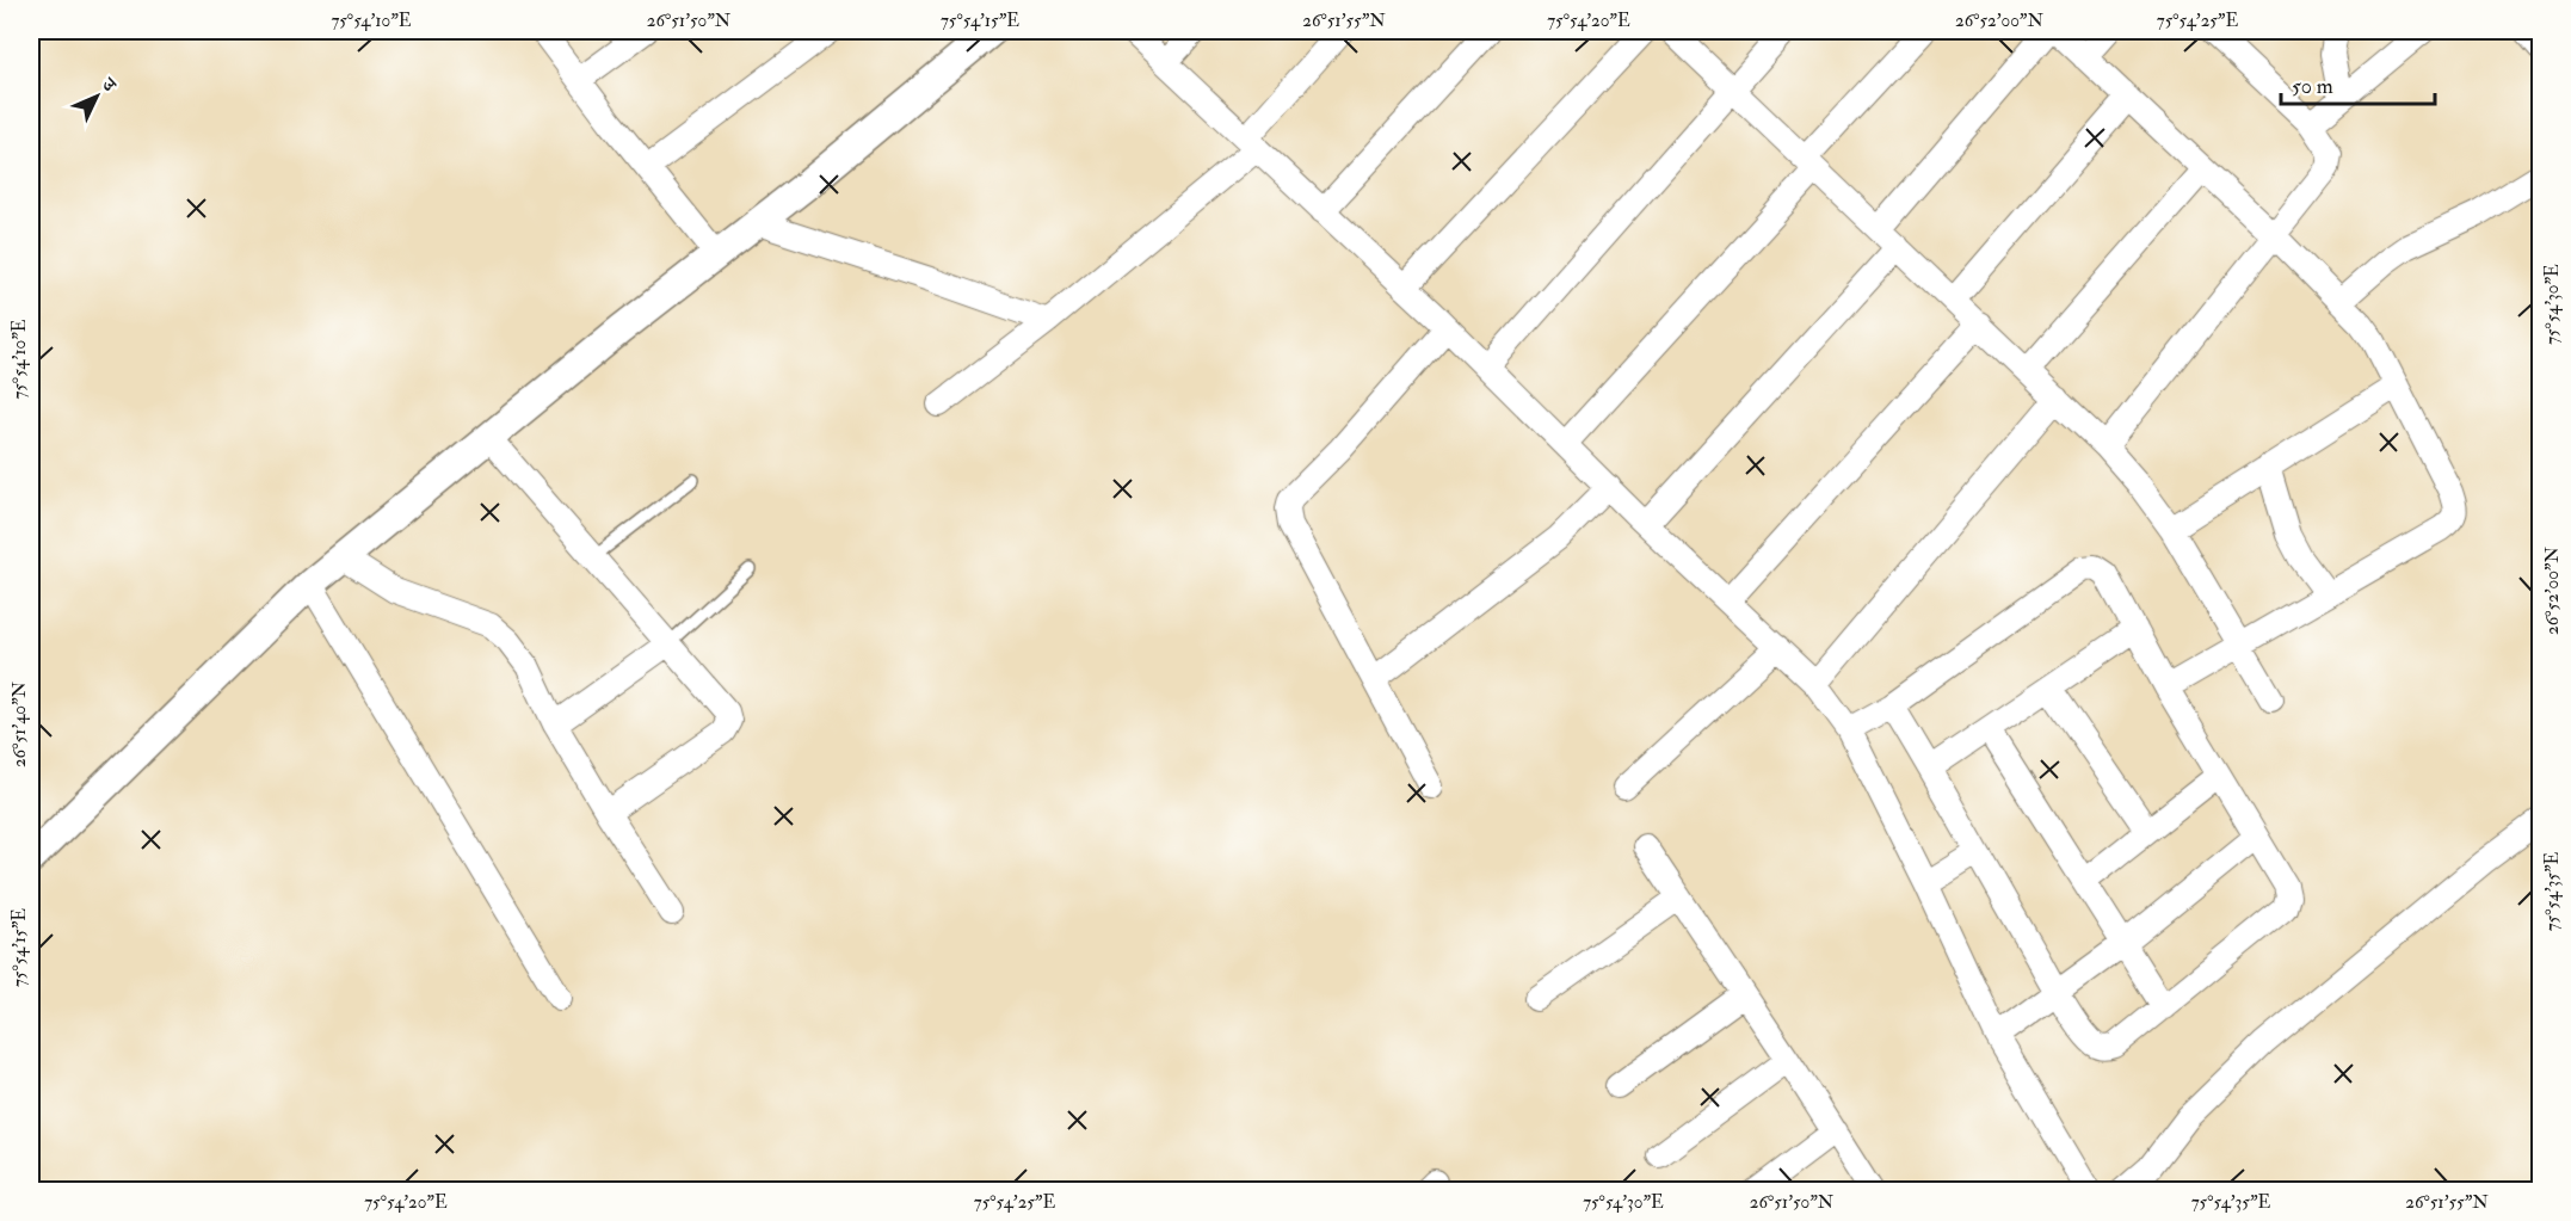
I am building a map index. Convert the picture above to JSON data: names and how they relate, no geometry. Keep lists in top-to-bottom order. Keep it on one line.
{"scale_bar":"50 m","north":"top right","coordinates":["75°54'10\"E","26°51'50\"N","75°54'15\"E","26°51'55\"N","75°54'20\"E","26°52'00\"N","75°54'25\"E","75°54'30\"E","26°51'40\"N","75°54'35\"E"]}
